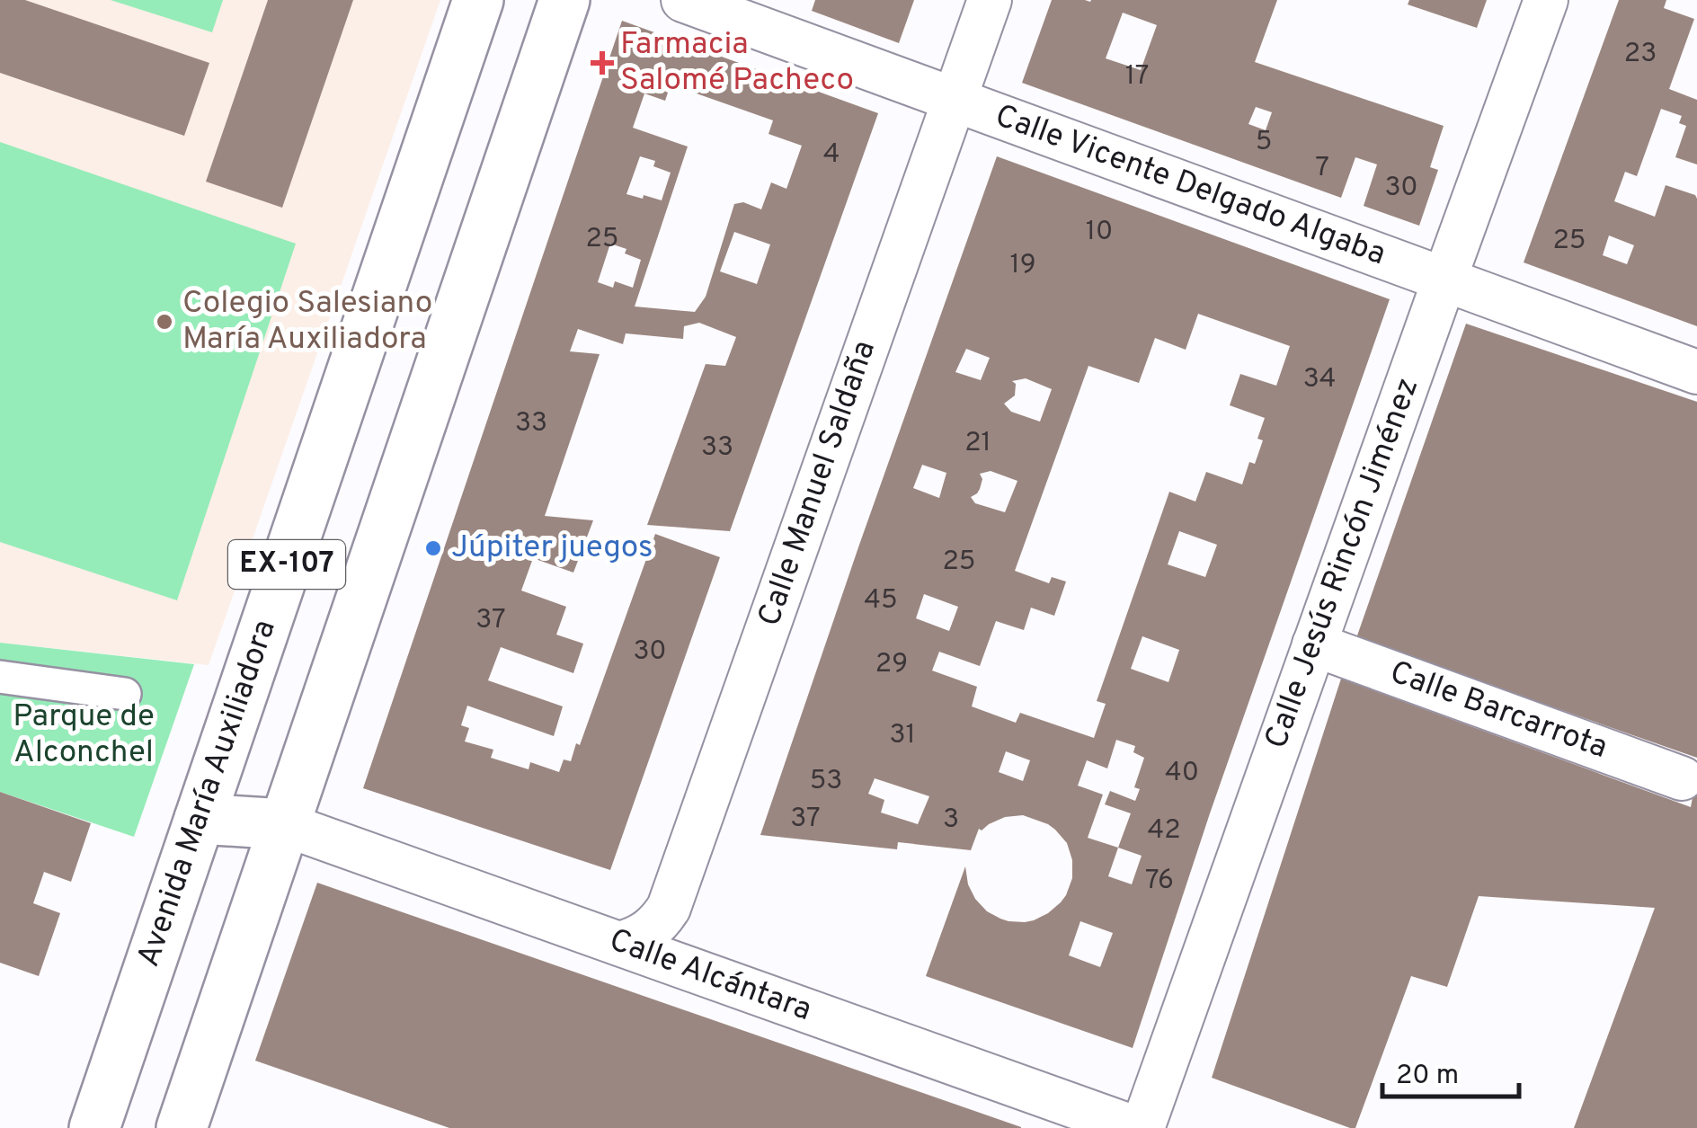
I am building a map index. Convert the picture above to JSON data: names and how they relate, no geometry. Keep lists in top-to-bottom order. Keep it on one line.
{"streets":{"main road":["EX-107","Avenida María Auxiliadora"],"street":["Calle Vicente Delgado Algaba","Calle Manuel Saldaña","Calle Jesús Rincón Jiménez","Calle Barcarrota","Calle Alcántara"]},"crossings":[["Calle Vicente Delgado Algaba","Calle Manuel Saldaña"],["Calle Vicente Delgado Algaba","Calle Jesús Rincón Jiménez"],["Calle Manuel Saldaña","Calle Alcántara"],["Calle Jesús Rincón Jiménez","Calle Barcarrota"],["EX-107","Calle Alcántara"]],"parks":["Parque de Alconchel"],"places":{"health":["Farmacia Salomé Pacheco"],"other":["Colegio Salesiano María Auxiliadora","Júpiter juegos"]},"house_numbers":["23","17","5","4","7","30","10","25","25","19","34","33","21","33","25","45","37","30","29","31","40","53","37","3","42","76"],"scale_bar":"20 m"}
